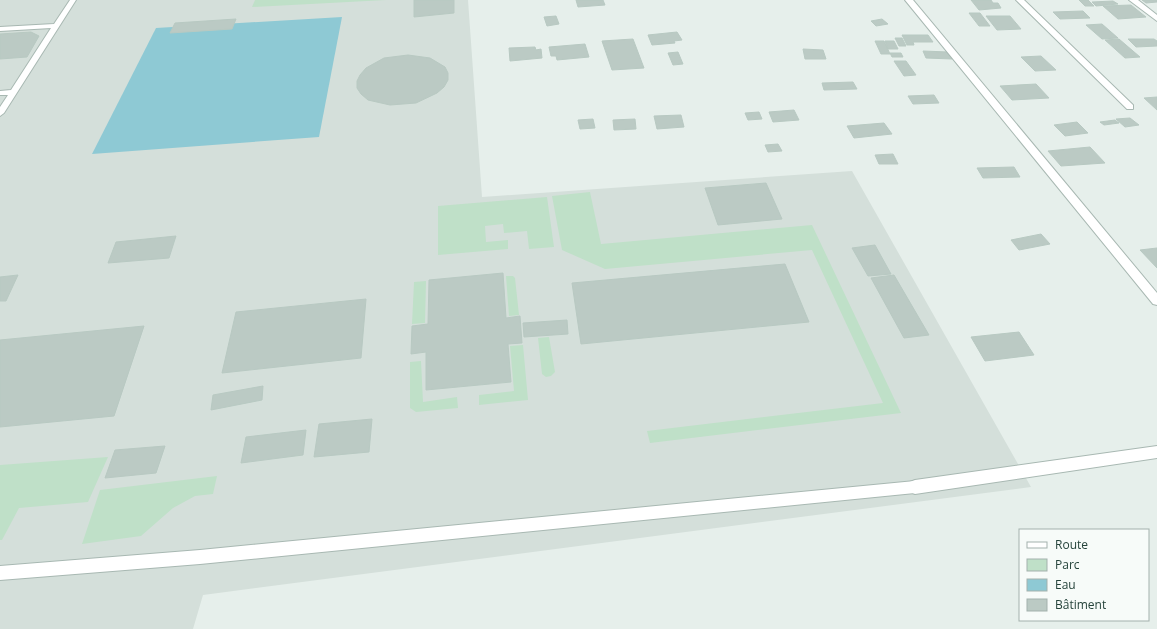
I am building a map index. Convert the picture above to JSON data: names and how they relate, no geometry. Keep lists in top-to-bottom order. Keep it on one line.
{"legend":["Route","Parc","Eau","Bâtiment"]}
